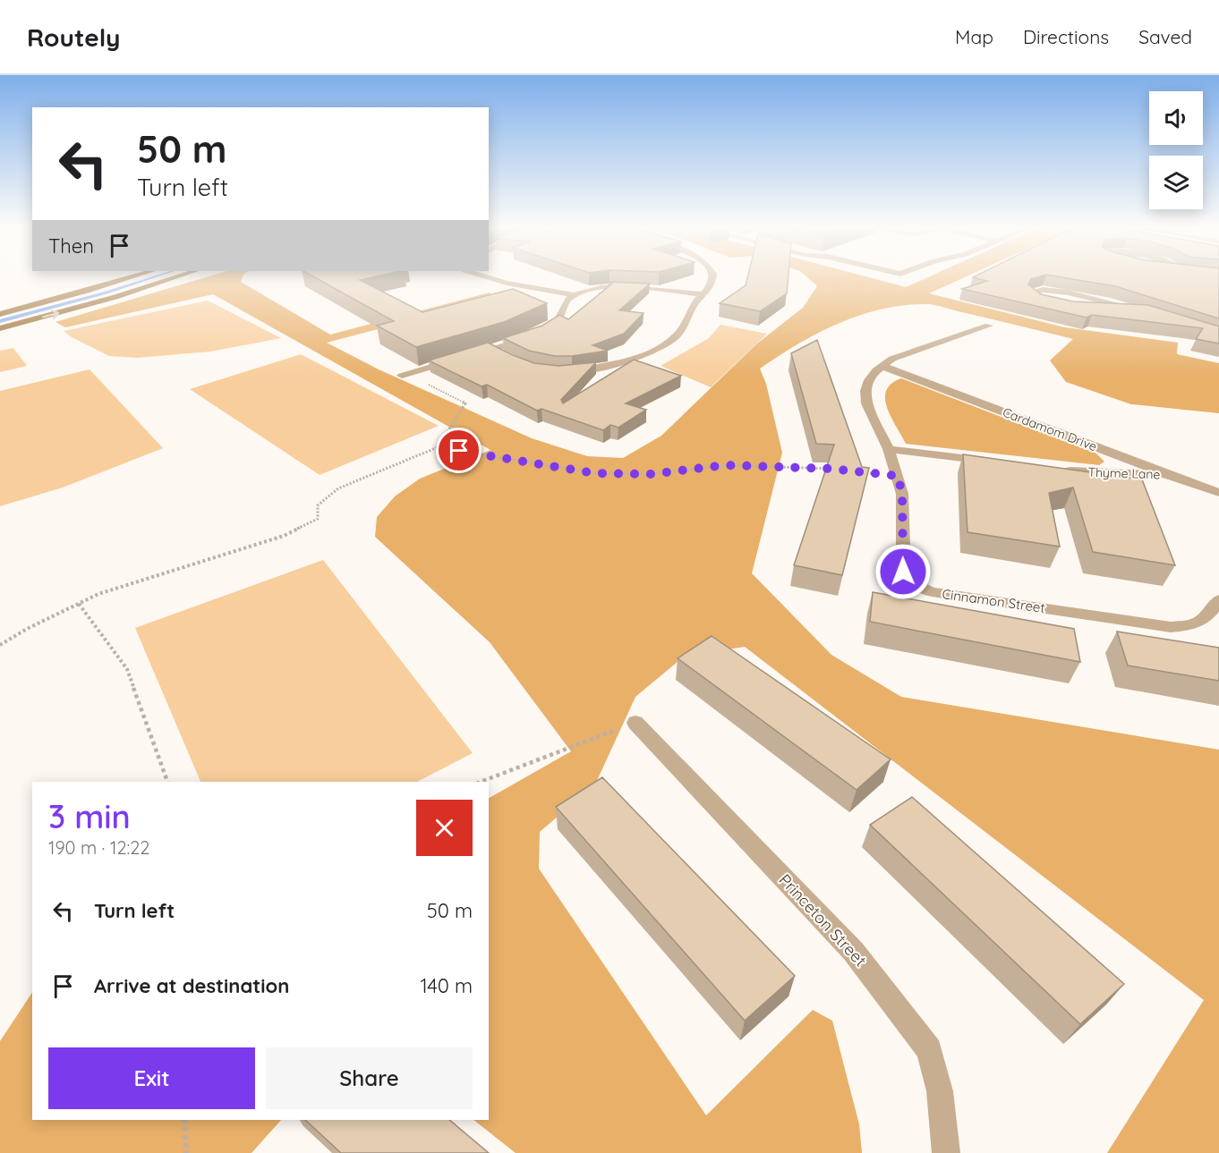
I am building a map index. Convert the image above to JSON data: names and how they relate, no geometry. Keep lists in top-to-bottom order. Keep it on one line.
{"streets":{"street":["Cardamom Drive","Thyme Lane","Cinnamon Street","Princeton Street"]},"crossings":[["Cardamom Drive","Thyme Lane"],["Cardamom Drive","Cinnamon Street"]],"page":{"header":"Routely","nav":["Map","Directions","Saved"],"turn":["50 m","Turn left"],"then":"Then","heading":["3 min","190 m · 12:22"],"list":[{"name":"Turn left","value":"50 m"},{"name":"Arrive at destination","value":"140 m"}],"buttons":["Exit","Share"]}}
